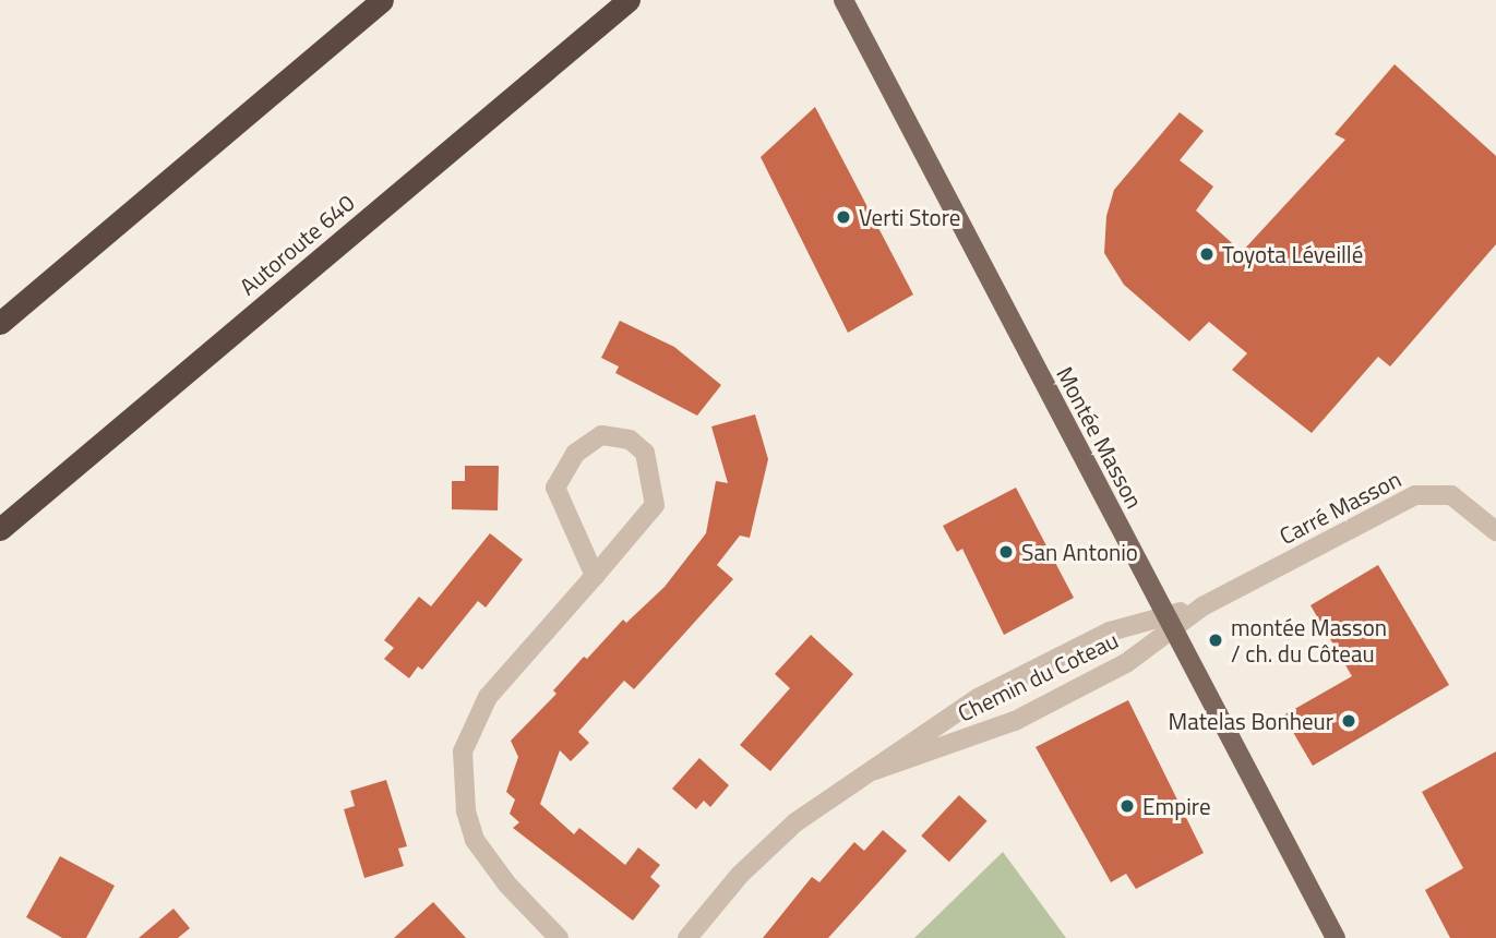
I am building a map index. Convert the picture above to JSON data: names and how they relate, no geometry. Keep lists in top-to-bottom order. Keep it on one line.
{"streets":{"highway":["Autoroute 640"],"main road":["Montée Masson"],"street":["Carré Masson","Chemin du Coteau"]},"crossings":[["Montée Masson","Carré Masson"],["Montée Masson","Chemin du Coteau"],["Carré Masson","Chemin du Coteau"]],"places":["Verti Store","Toyota Léveillé","San Antonio","montée Masson / ch. du Côteau","Matelas Bonheur","Empire"]}
